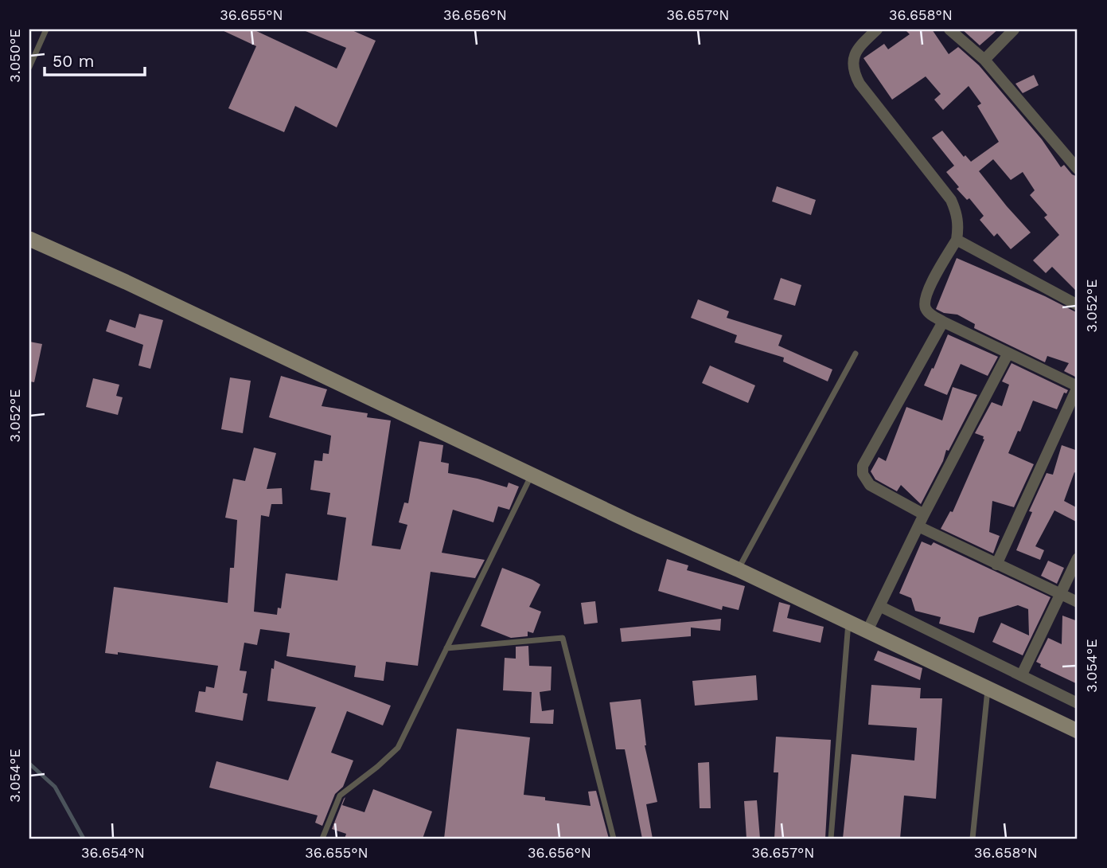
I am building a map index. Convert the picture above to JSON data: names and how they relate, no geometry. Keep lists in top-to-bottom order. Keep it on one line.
{"scale_bar":"50 m","coordinates":["36.655°N","36.656°N","36.657°N","36.658°N","3.050°E","3.052°E","3.054°E","36.654°N"]}
